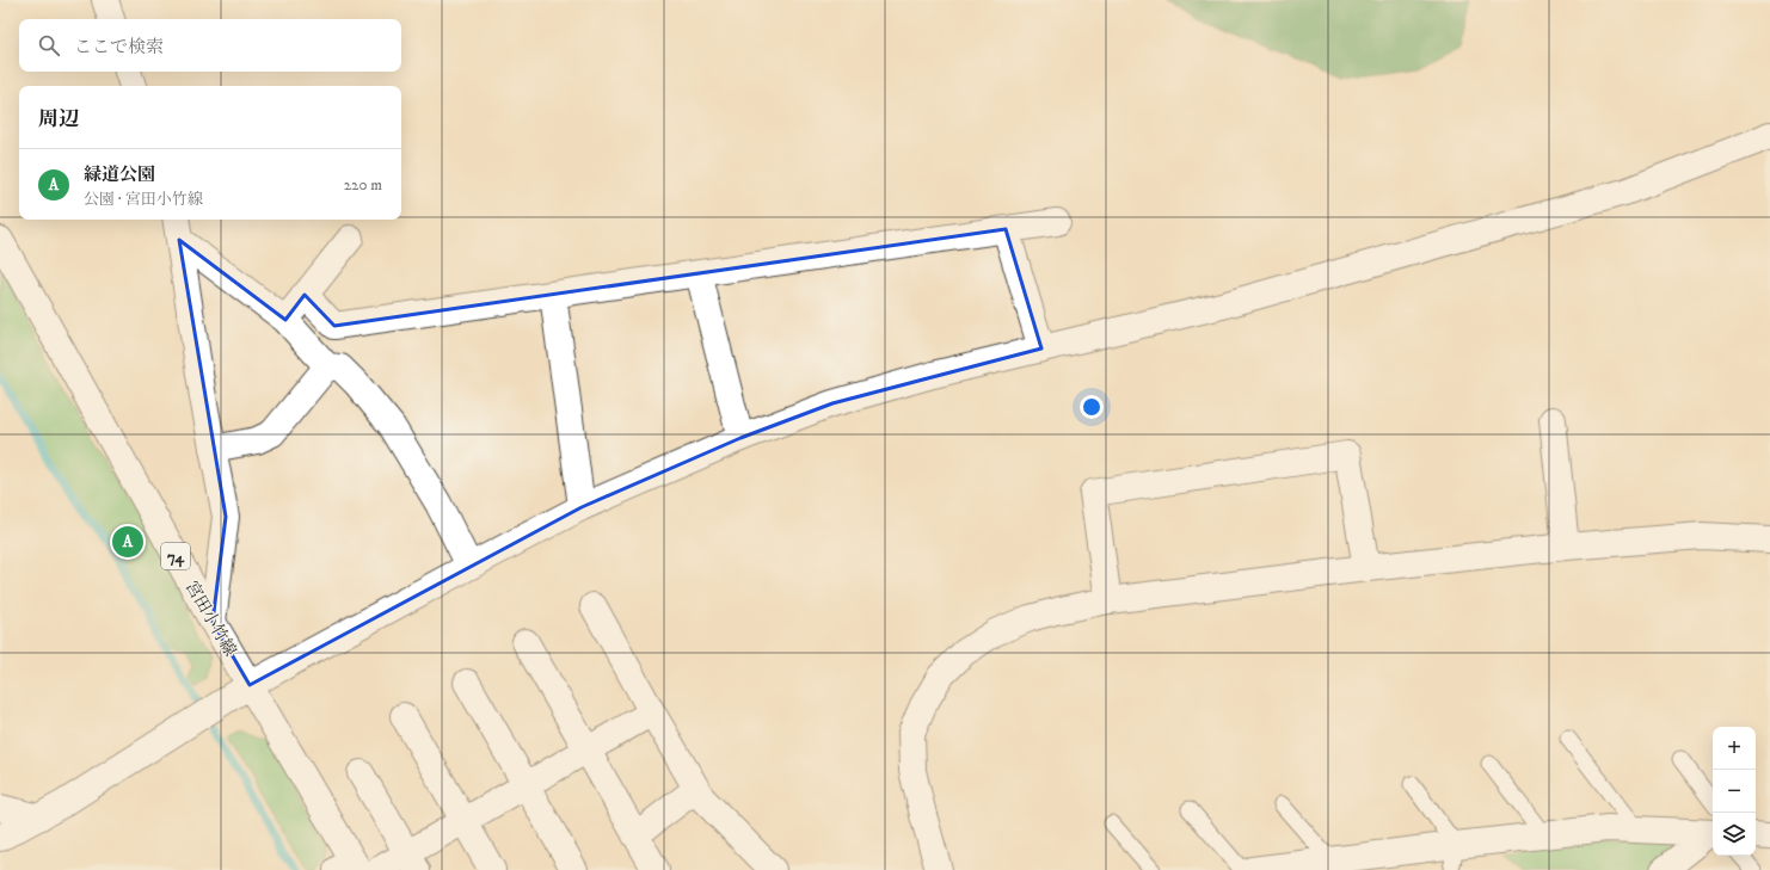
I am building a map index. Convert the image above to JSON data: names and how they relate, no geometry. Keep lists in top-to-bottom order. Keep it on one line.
{"streets":{"street":["74","宮田小竹線"]},"page":{"search":"ここで検索","heading":"周辺","list":[{"mark":"A","name":"緑道公園","note":"公園 · 宮田小竹線","value":"220 m"}],"pins":"A","map_buttons":["+","−"]}}
